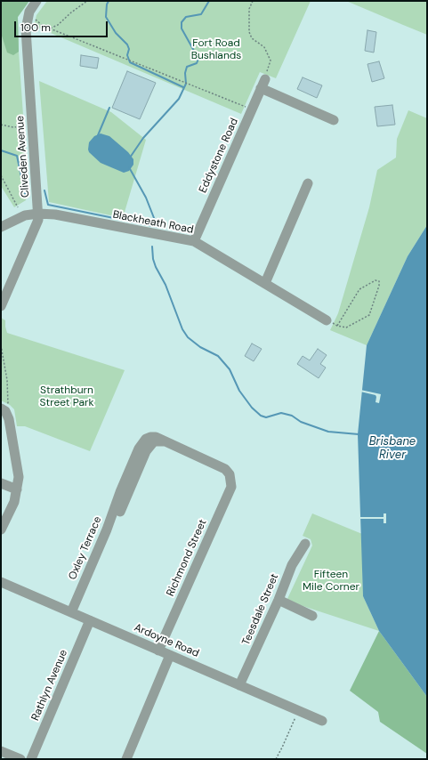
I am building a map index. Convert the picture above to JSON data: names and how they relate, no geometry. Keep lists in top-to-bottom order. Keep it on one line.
{"streets":{"street":["Eddystone Road","Cliveden Avenue","Blackheath Road","Oxley Terrace","Richmond Street","Teesdale Street","Ardoyne Road","Rathlyn Avenue"]},"crossings":[["Eddystone Road","Blackheath Road"],["Cliveden Avenue","Blackheath Road"],["Oxley Terrace","Richmond Street"],["Oxley Terrace","Ardoyne Road"],["Richmond Street","Ardoyne Road"],["Teesdale Street","Ardoyne Road"],["Ardoyne Road","Rathlyn Avenue"]],"water":["Brisbane River"],"parks":["Fort Road Bushlands","Strathburn Street Park","Fifteen Mile Corner"],"scale_bar":"100 m"}
